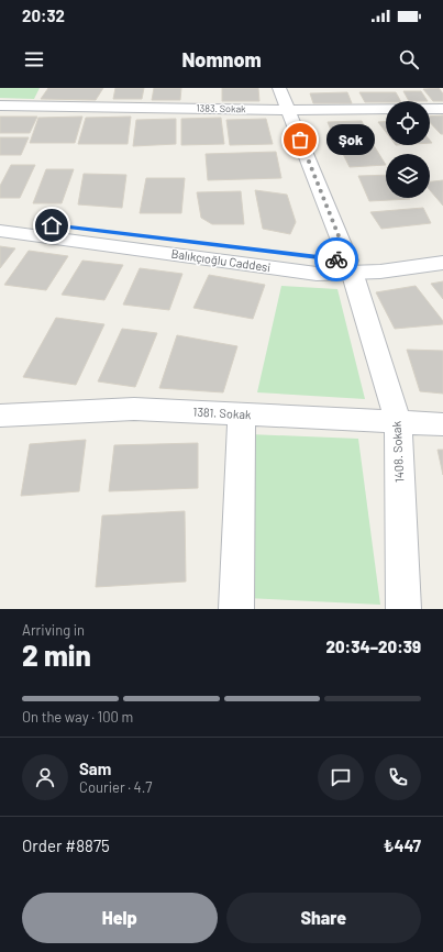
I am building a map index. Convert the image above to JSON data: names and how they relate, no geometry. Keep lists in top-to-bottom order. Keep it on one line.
{"streets":{"street":["1383. Sokak","Balıkçıoğlu Caddesi","1381. Sokak","1408. Sokak"]},"crossings":[["1383. Sokak","1408. Sokak"],["Balıkçıoğlu Caddesi","1408. Sokak"],["1381. Sokak","1408. Sokak"]],"places":["Şok"],"page":{"status":"20:32","header":"Nomnom","bubble":"Şok","heading":["2 min","Arriving in","20:34–20:39"],"panel":["Sam","Courier · 4.7","Order #8875","₺447"],"bar":"On the way · 100 m","buttons":["Help","Share"]}}
